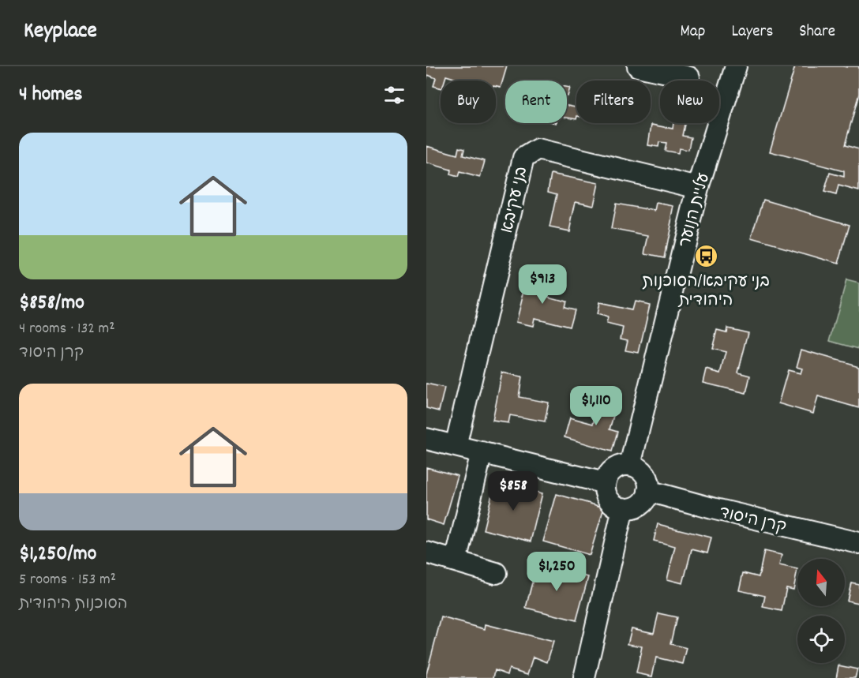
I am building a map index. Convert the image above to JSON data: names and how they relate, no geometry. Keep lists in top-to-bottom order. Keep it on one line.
{"streets":{"street":["בני עקיבא","עליית הנוער","קרן היסוד"]},"crossings":[["בני עקיבא","עליית הנוער"],["עליית הנוער","קרן היסוד"]],"places":{"bus stop":["בני עקיבא/הסוכנות היהודית"]},"north":"top","page":{"header":"Keyplace","nav":["Map","Layers","Share"],"heading":"4 homes","chip":["Buy","Rent","Filters","New"],"list":[{"name":"$858/mo","note":"4 rooms · 132 m² · קרן היסוד"},{"name":"$1,250/mo","note":"5 rooms · 153 m² · הסוכנות היהודית"}],"price":["$913","$1,110","$858","$1,250"]}}
